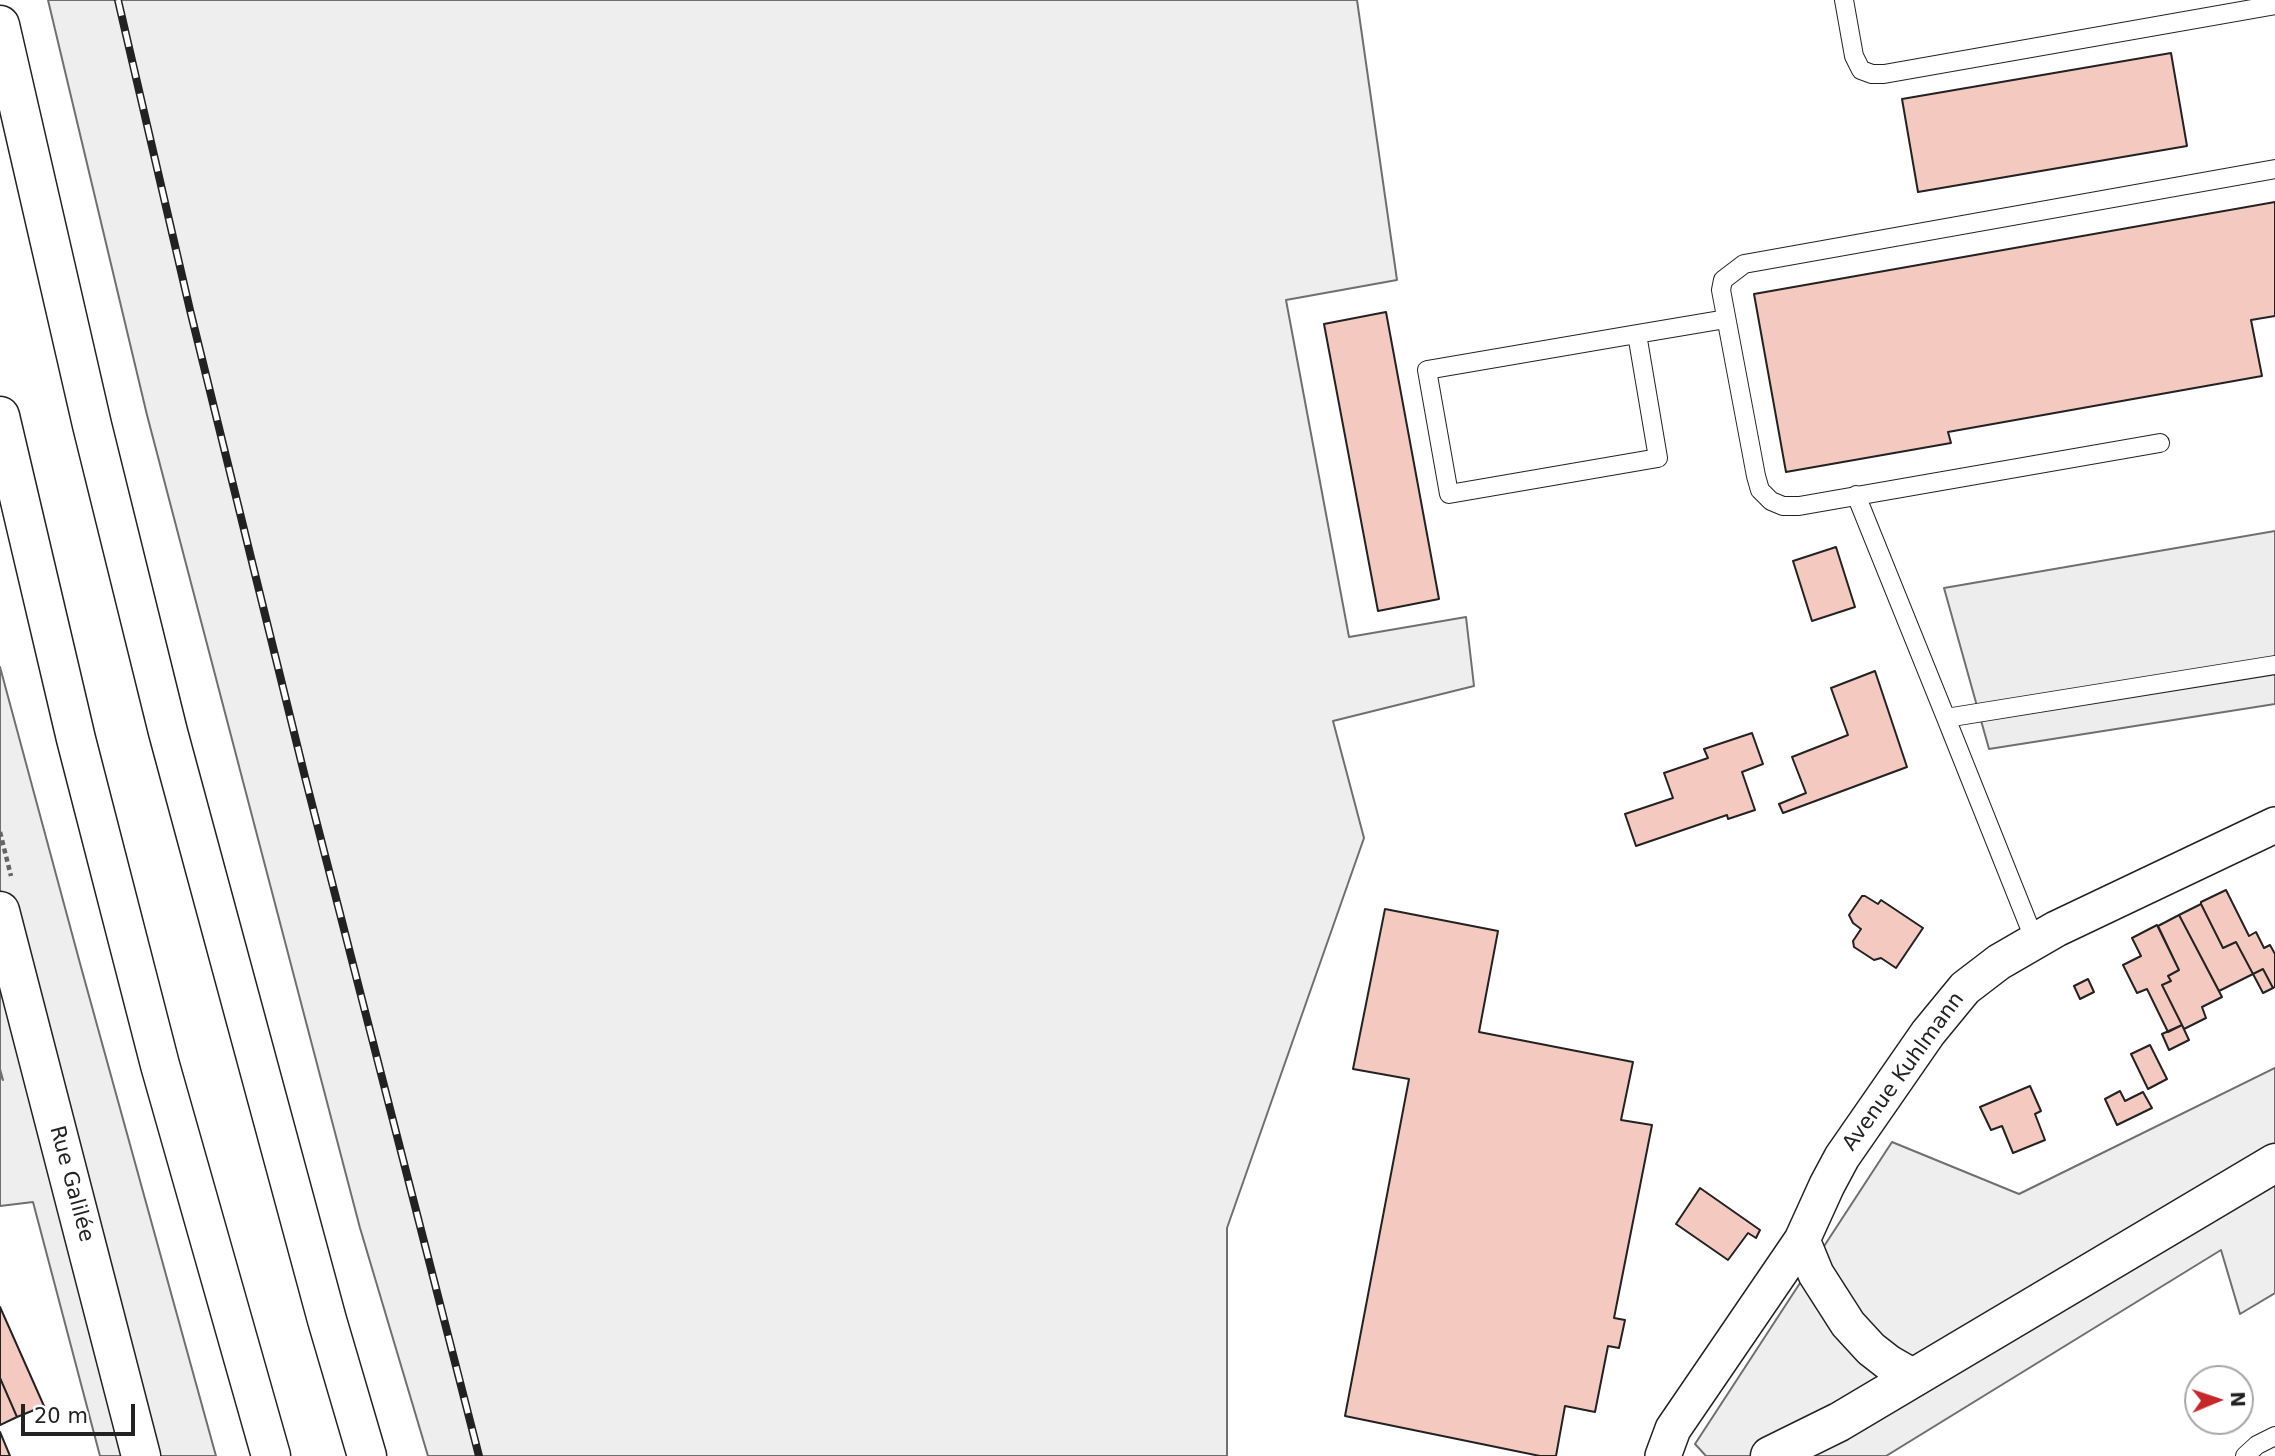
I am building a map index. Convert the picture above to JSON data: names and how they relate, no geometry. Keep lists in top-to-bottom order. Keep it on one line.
{"streets":{"main road":["Rue Galilée"],"street":["Avenue Kuhlmann"]},"scale_bar":"20 m","north":"right"}
